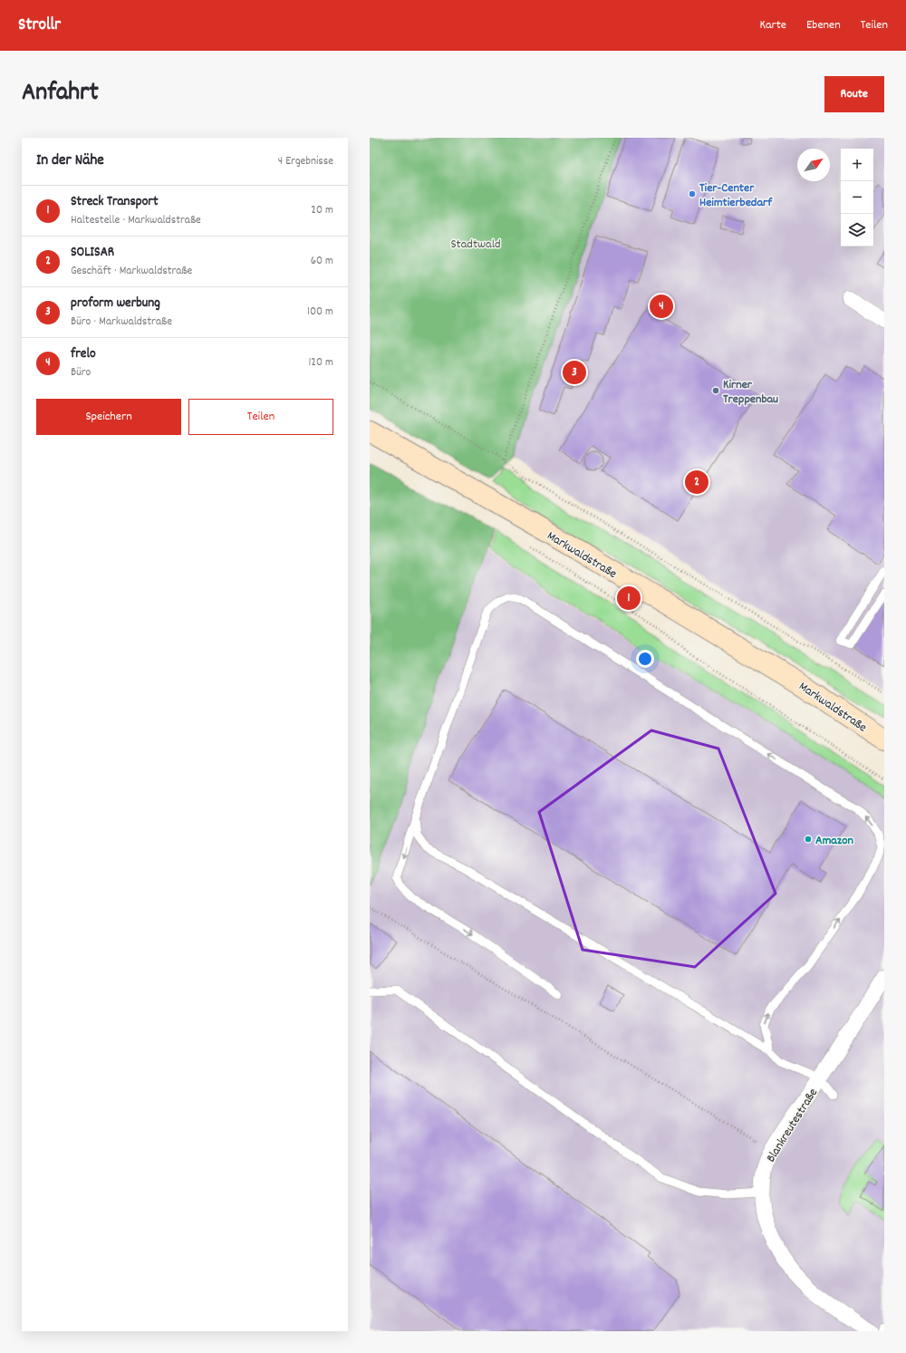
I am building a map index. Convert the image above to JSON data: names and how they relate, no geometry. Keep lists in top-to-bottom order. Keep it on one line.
{"streets":{"main road":["Markwaldstraße"],"street":["Blankreutestraße"]},"parks":["Stadtwald"],"places":["Tier-Center Heimtierbedarf","Kirner Treppenbau","Amazon"],"north":"top right","page":{"header":"Strollr","nav":["Karte","Ebenen","Teilen"],"title":"Anfahrt","buttons":["Route",["Speichern","Teilen"]],"heading":["In der Nähe","4 Ergebnisse"],"map_buttons":["+","−"],"list":[{"mark":"1","name":"Streck Transport","note":"Haltestelle · Markwaldstraße","value":"20 m"},{"mark":"2","name":"SOLISAR","note":"Geschäft · Markwaldstraße","value":"60 m"},{"mark":"3","name":"proform werbung","note":"Büro · Markwaldstraße","value":"100 m"},{"mark":"4","name":"frelo","note":"Büro","value":"120 m"}],"pins":["4","3","2","1"]}}
